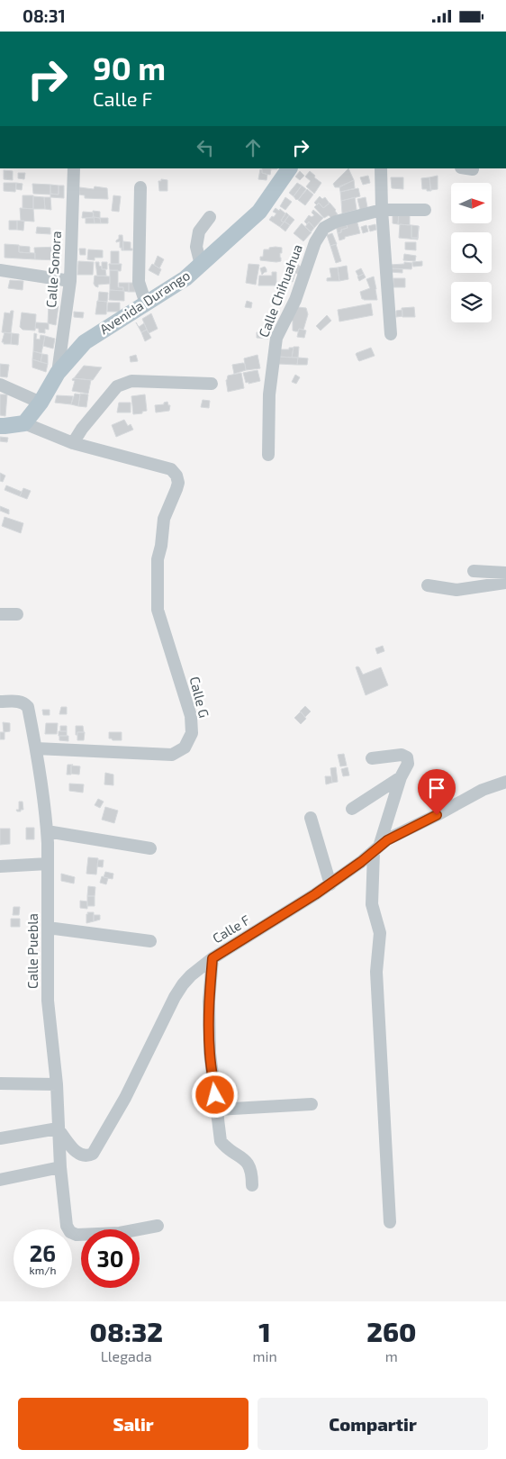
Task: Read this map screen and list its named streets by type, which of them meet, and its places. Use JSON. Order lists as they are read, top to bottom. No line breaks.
{"streets":{"main road":["Avenida Durango"],"street":["Calle Sonora","Calle Chihuahua","Calle G","Calle F","Calle Puebla"]},"crossings":[["Calle Sonora","Avenida Durango"],["Calle G","Calle Puebla"],["Calle F","Calle Puebla"]],"north":"right","page":{"status":"08:31","turn":["90 m","Calle F"],"speed":"26 km/h","limit":"30","eta":["08:32","Llegada","1","min","260","m"],"buttons":["Salir","Compartir"]}}
